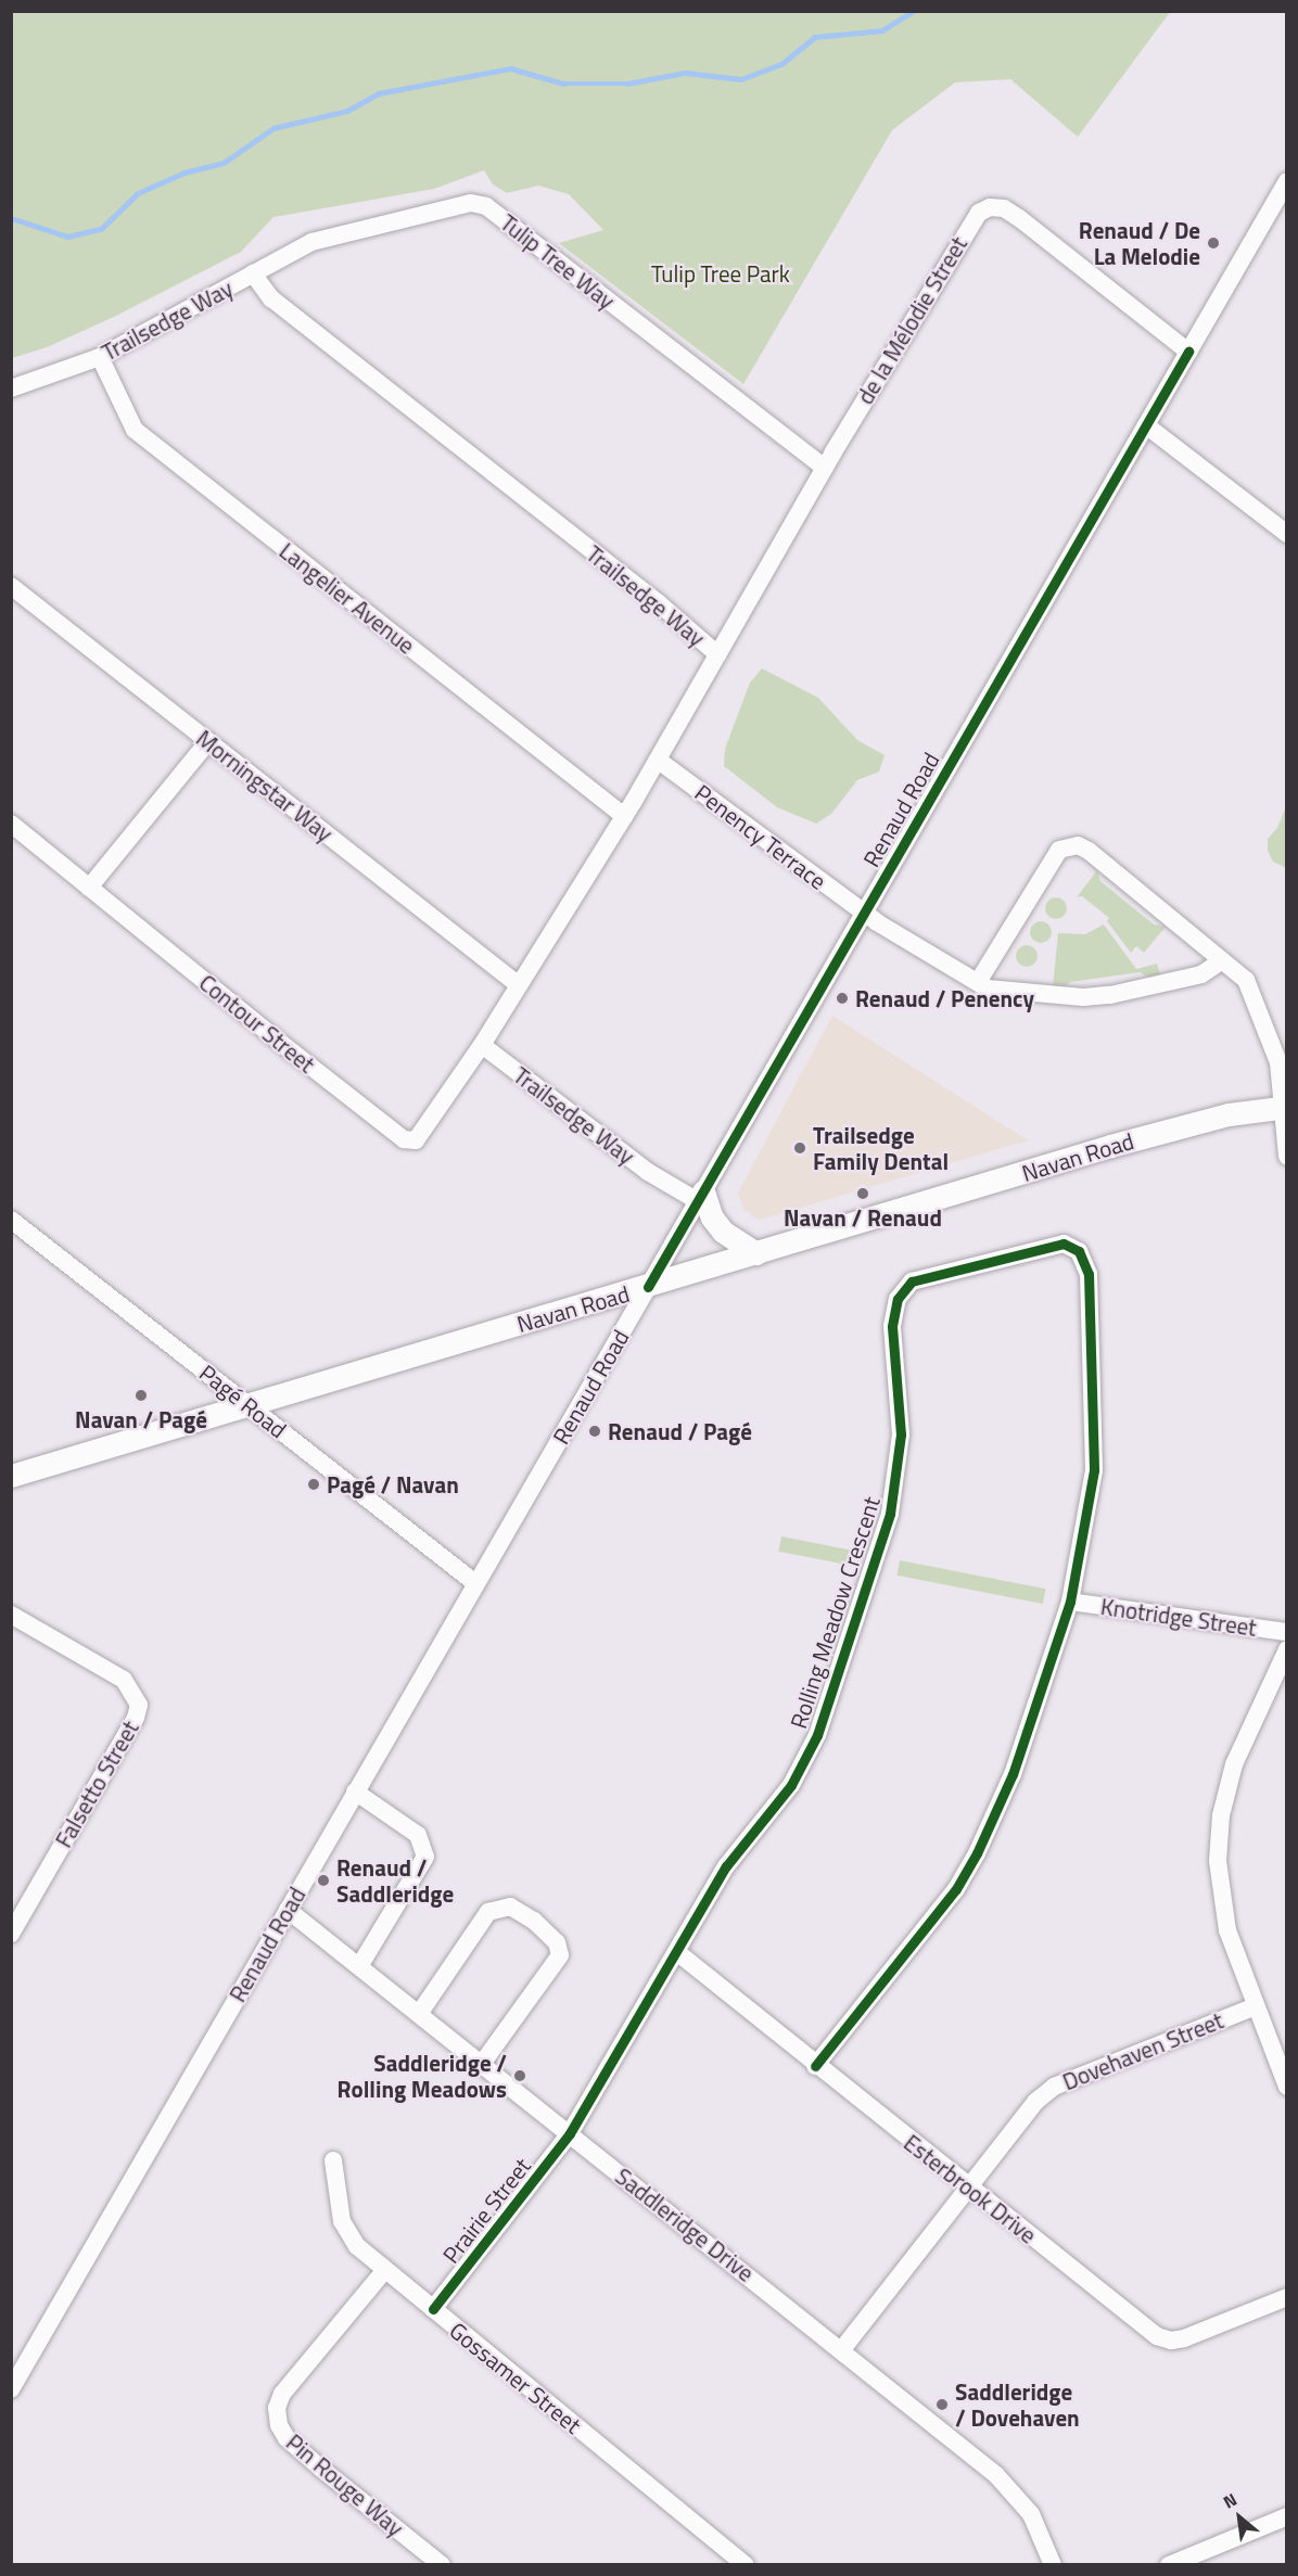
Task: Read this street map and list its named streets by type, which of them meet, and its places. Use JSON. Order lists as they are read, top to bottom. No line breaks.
{"streets":{"main road":["Navan Road"],"street":["Tulip Tree Way","Trailsedge Way","de la Mélodie Street","Langelier Avenue","Morningstar Way","Renaud Road","Penency Terrace","Contour Street","Pagé Road","Rolling Meadow Crescent","Knotridge Street","Falsetto Street","Dovehaven Street","Esterbrook Drive","Prairie Street","Saddleridge Drive","Gossamer Street","Pin Rouge Way"]},"crossings":[["Tulip Tree Way","Trailsedge Way"],["Tulip Tree Way","de la Mélodie Street"],["Trailsedge Way","de la Mélodie Street"],["Trailsedge Way","Langelier Avenue"],["Trailsedge Way","Morningstar Way"],["Trailsedge Way","Renaud Road"],["Trailsedge Way","Penency Terrace"],["Trailsedge Way","Contour Street"],["de la Mélodie Street","Renaud Road"],["Renaud Road","Penency Terrace"],["Renaud Road","Navan Road"],["Renaud Road","Pagé Road"],["Renaud Road","Saddleridge Drive"],["Navan Road","Pagé Road"],["Rolling Meadow Crescent","Knotridge Street"],["Rolling Meadow Crescent","Esterbrook Drive"],["Rolling Meadow Crescent","Prairie Street"],["Rolling Meadow Crescent","Saddleridge Drive"],["Dovehaven Street","Esterbrook Drive"],["Dovehaven Street","Saddleridge Drive"],["Prairie Street","Saddleridge Drive"],["Prairie Street","Gossamer Street"],["Gossamer Street","Pin Rouge Way"]],"parks":["Tulip Tree Park"],"places":["Renaud / De La Melodie","Renaud / Penency","Trailsedge Family Dental","Navan / Renaud","Navan / Pagé","Renaud / Pagé","Pagé / Navan","Renaud / Saddleridge","Saddleridge / Rolling Meadows","Saddleridge / Dovehaven"],"north":"top left"}
